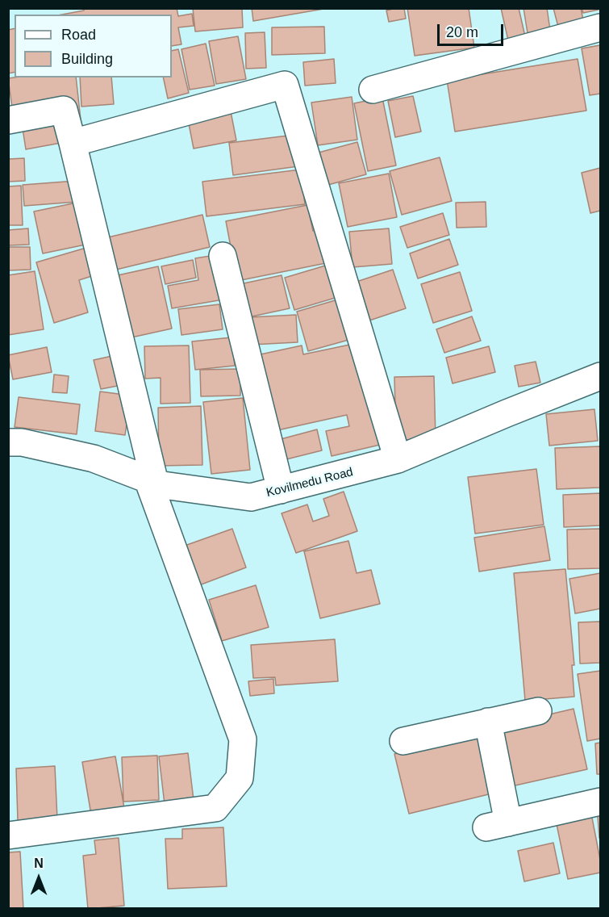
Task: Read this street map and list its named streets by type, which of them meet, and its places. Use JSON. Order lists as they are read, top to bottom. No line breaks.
{"streets":{"street":["Kovilmedu Road"]},"legend":["Road","Building"],"scale_bar":"20 m","north":"top"}
